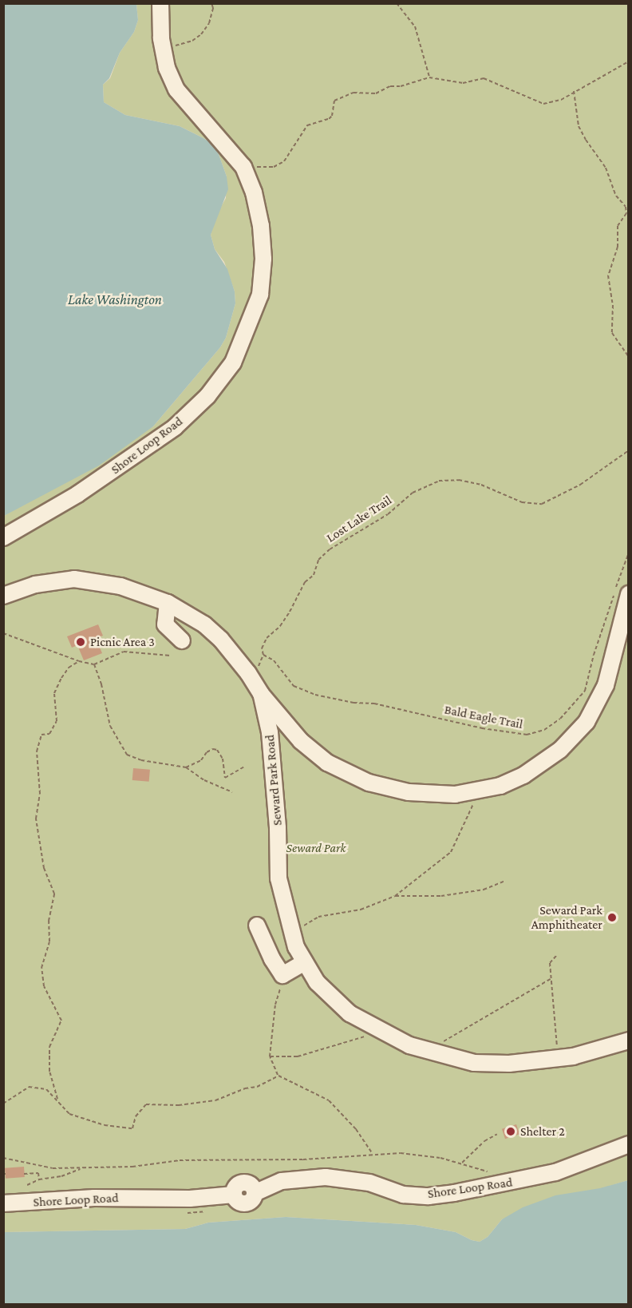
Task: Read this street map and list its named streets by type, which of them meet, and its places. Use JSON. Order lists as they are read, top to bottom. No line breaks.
{"streets":{"street":["Shore Loop Road","Seward Park Road"],"path":["Lost Lake Trail","Bald Eagle Trail"]},"crossings":[["Lost Lake Trail","Bald Eagle Trail"]],"water":["Lake Washington"],"parks":["Seward Park"],"places":["Picnic Area 3","Seward Park Amphitheater","Shelter 2"]}
